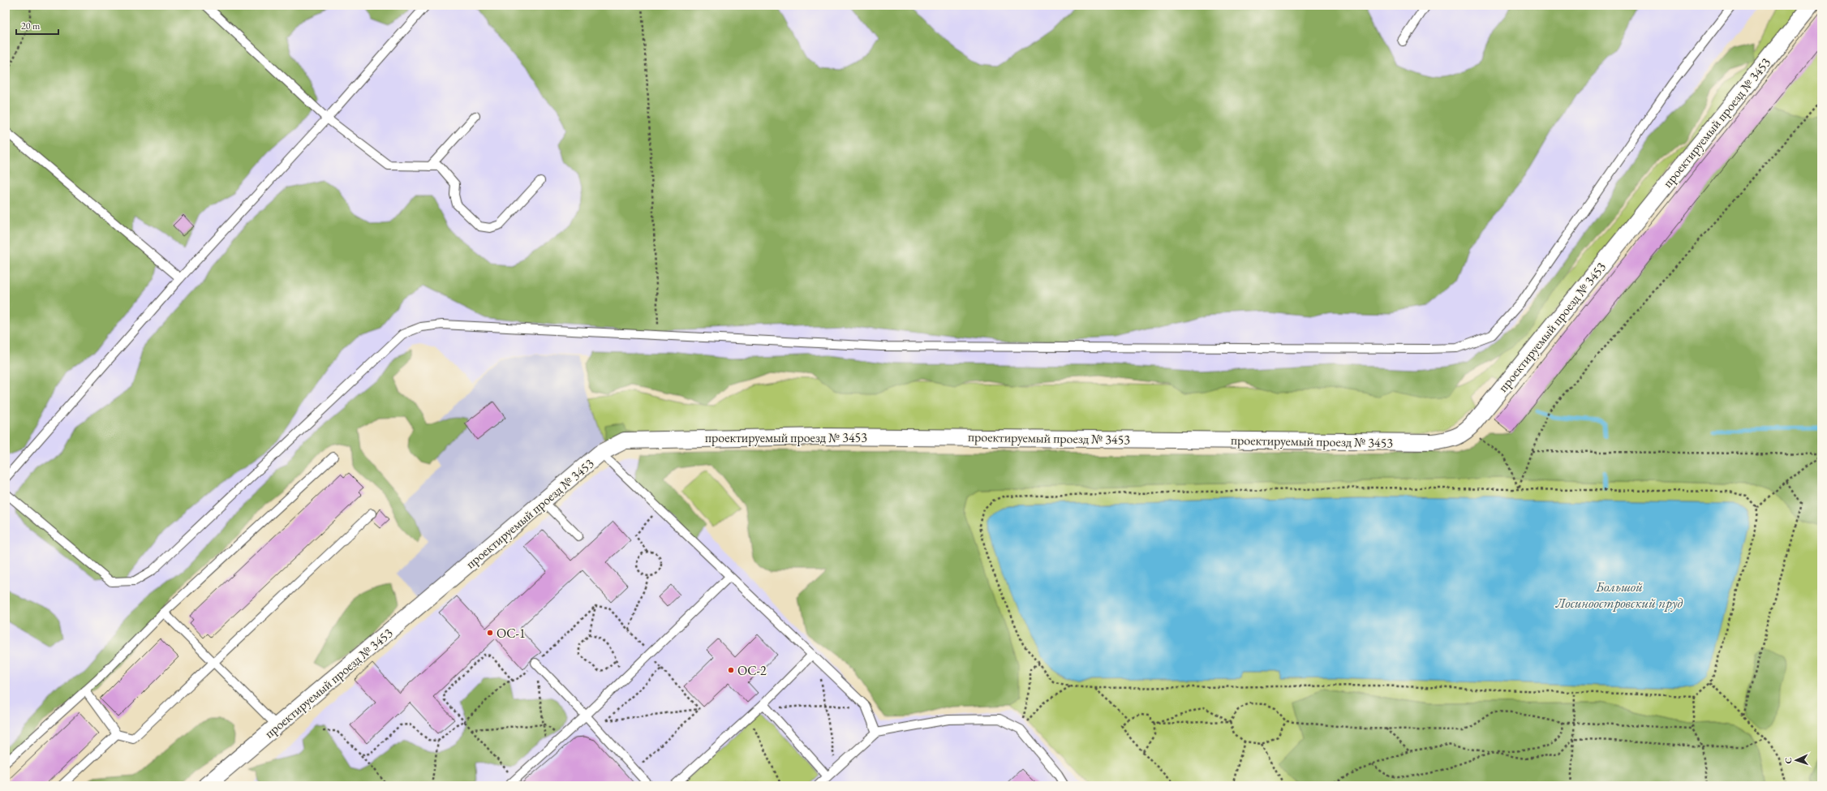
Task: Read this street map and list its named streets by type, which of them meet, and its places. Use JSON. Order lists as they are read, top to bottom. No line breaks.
{"streets":{"street":["проектируемый проезд № 3453"]},"water":["Большой Лосиноостровский пруд"],"places":["ОС-1","ОС-2"],"scale_bar":"20 m","north":"left"}
